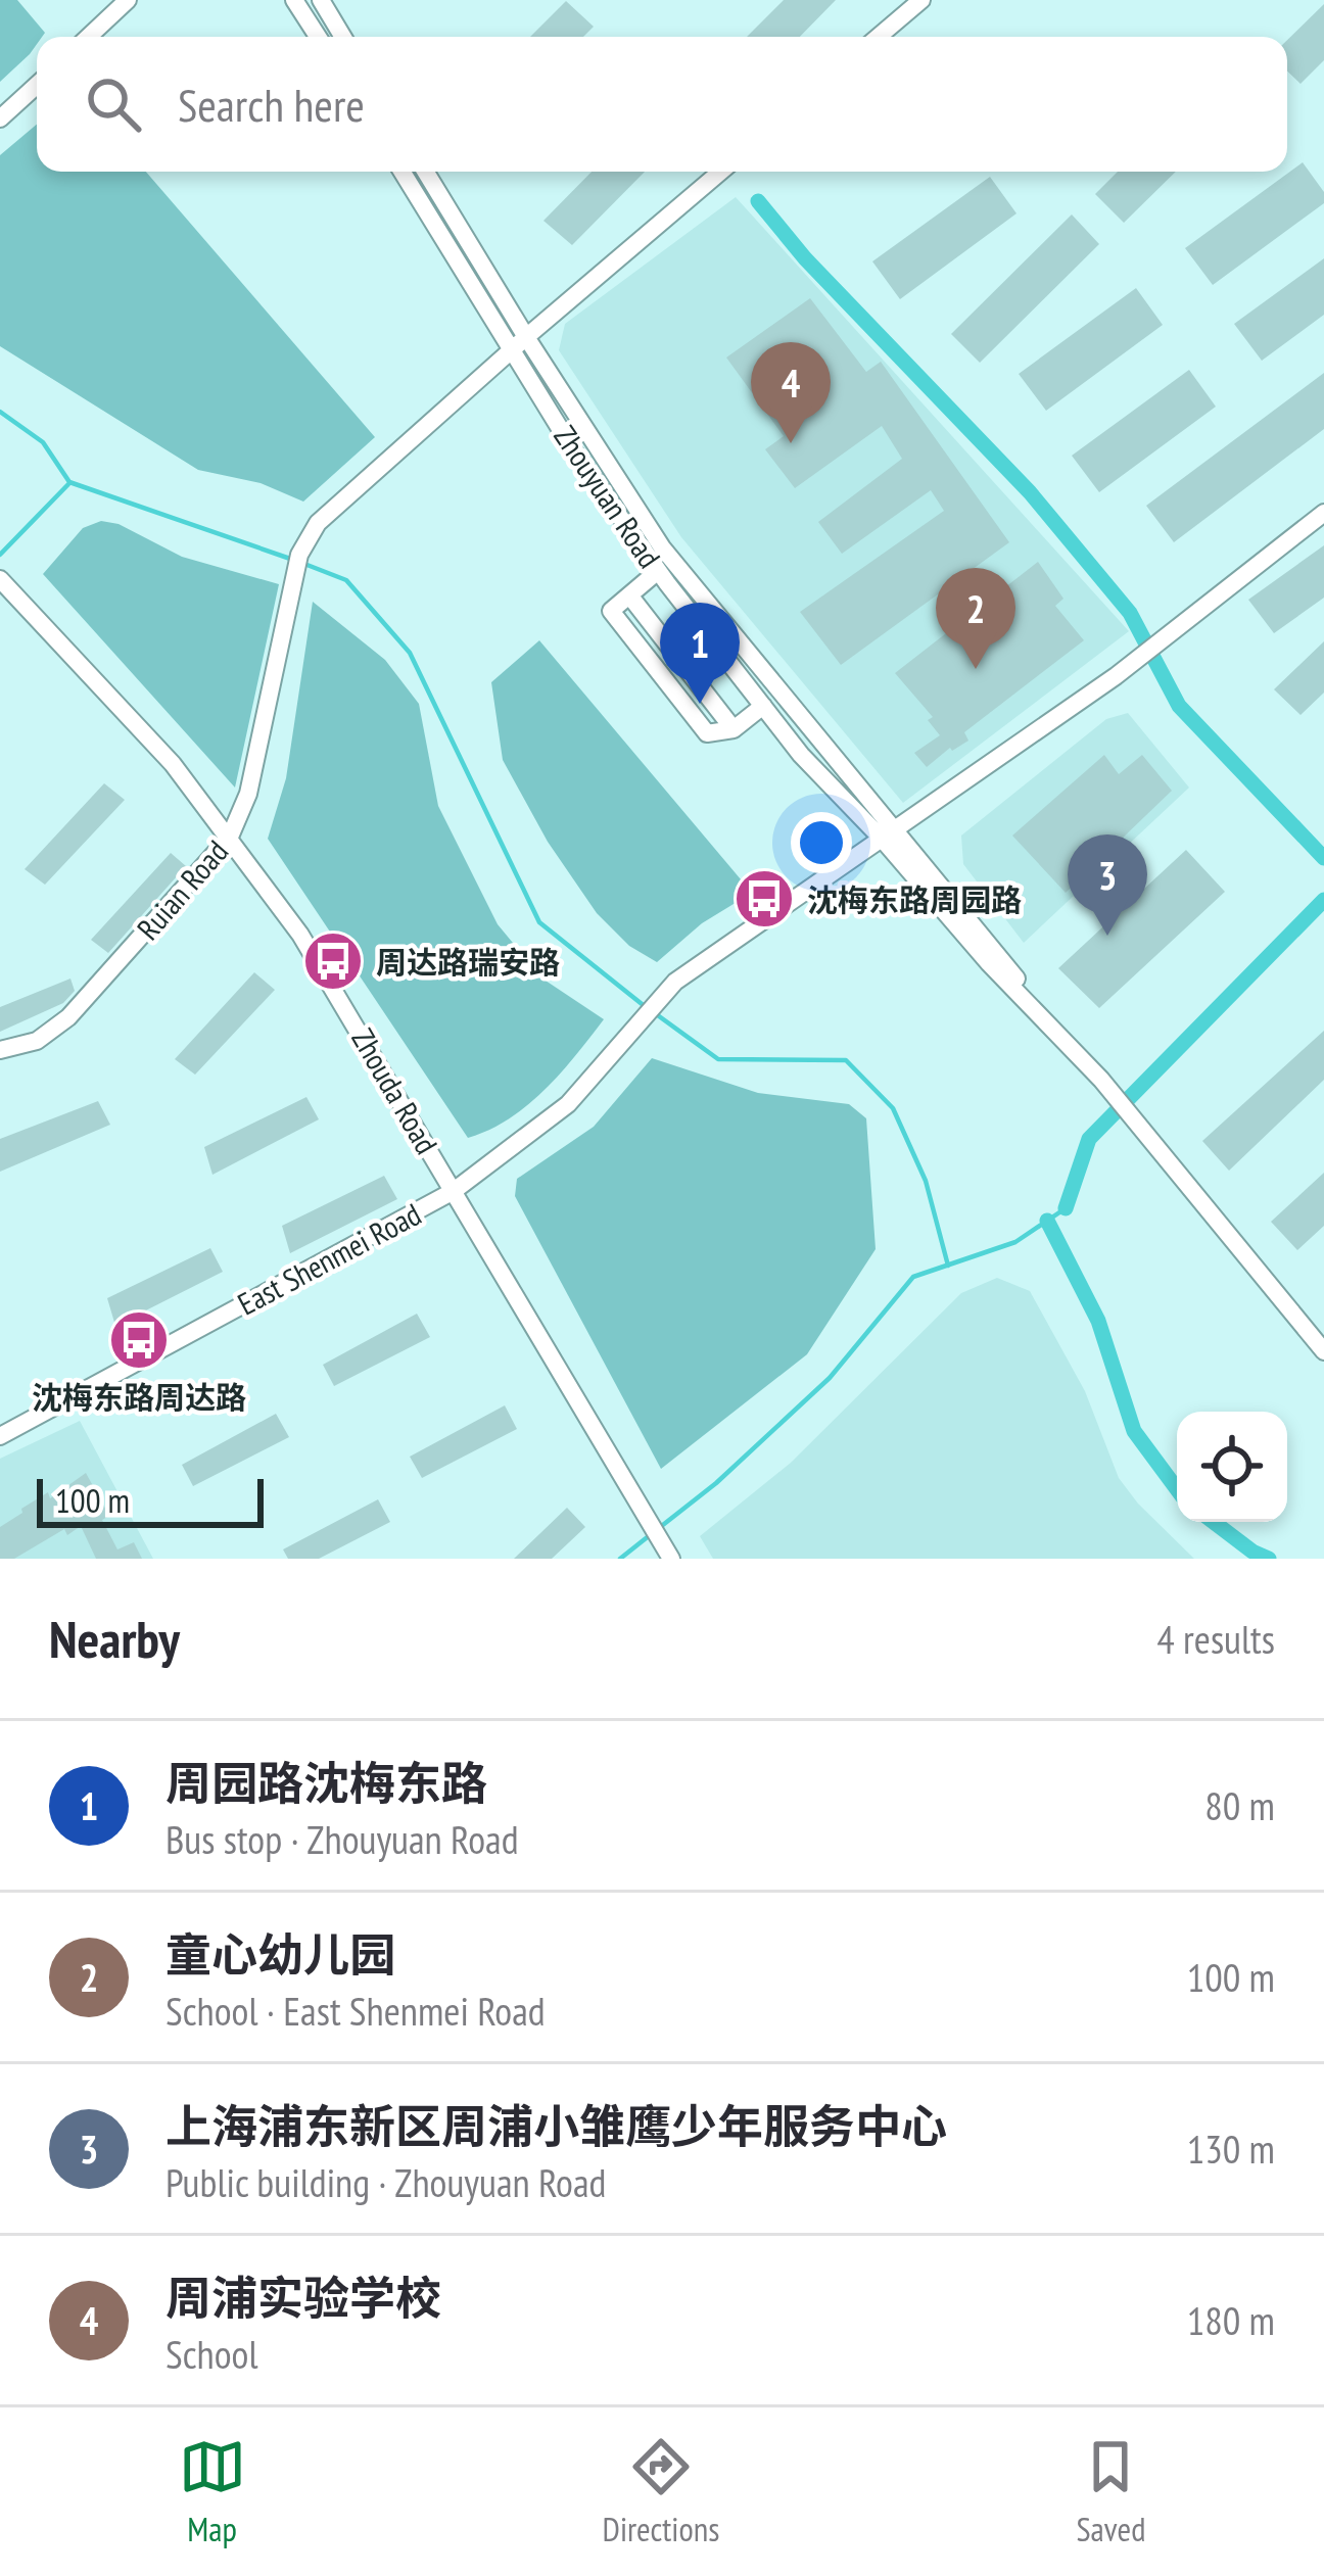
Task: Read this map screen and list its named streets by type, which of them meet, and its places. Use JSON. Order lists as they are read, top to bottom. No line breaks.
{"streets":{"street":["Zhouyuan Road","Ruian Road","Zhouda Road","East Shenmei Road"]},"crossings":[["Zhouyuan Road","Ruian Road"],["Zhouyuan Road","East Shenmei Road"],["Ruian Road","Zhouda Road"],["Zhouda Road","East Shenmei Road"]],"places":{"bus stop":["沈梅东路周园路","周达路瑞安路","沈梅东路周达路"]},"scale_bar":"100 m","page":{"search":"Search here","pins":["4","2","1","3"],"scale":"100 m","heading":["Nearby","4 results"],"list":[{"mark":"1","name":"周园路沈梅东路","note":"Bus stop · Zhouyuan Road","value":"80 m"},{"mark":"2","name":"童心幼儿园","note":"School · East Shenmei Road","value":"100 m"},{"mark":"3","name":"上海浦东新区周浦小雏鹰少年服务中心","note":"Public building · Zhouyuan Road","value":"130 m"},{"mark":"4","name":"周浦实验学校","note":"School","value":"180 m"}],"nav":["Map","Directions","Saved"]}}
